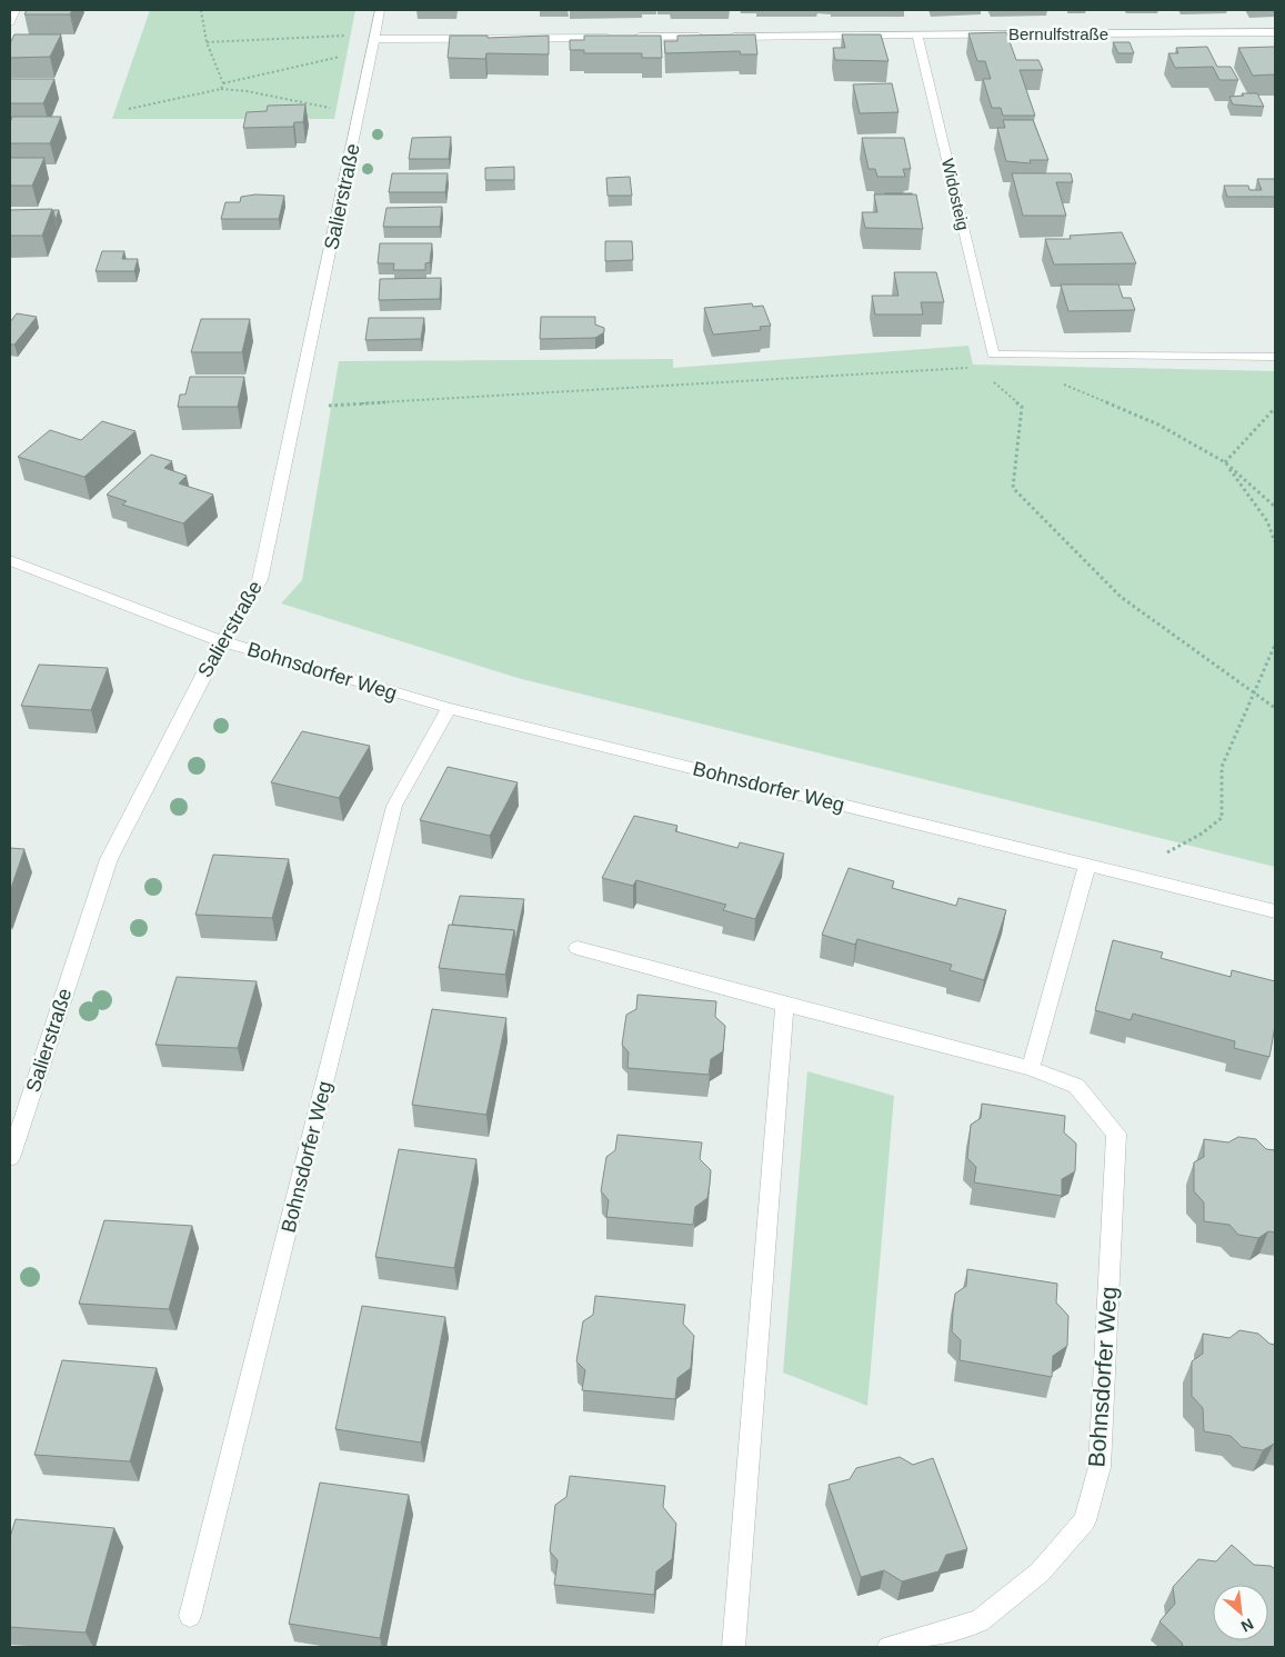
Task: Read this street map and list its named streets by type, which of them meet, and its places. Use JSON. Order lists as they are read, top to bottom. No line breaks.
{"streets":{"street":["Bernulfstraße","Widosteig","Salierstraße","Bohnsdorfer Weg"]},"crossings":[["Bernulfstraße","Widosteig"],["Salierstraße","Bohnsdorfer Weg"]],"north":"bottom right"}
